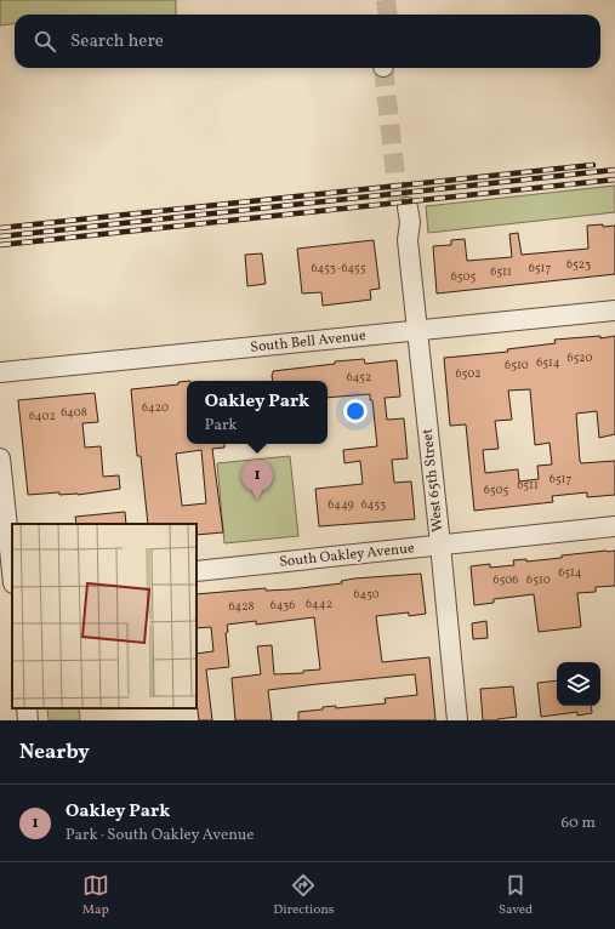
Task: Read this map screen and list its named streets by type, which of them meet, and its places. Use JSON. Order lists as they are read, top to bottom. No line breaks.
{"streets":{"street":["South Bell Avenue","West 65th Street","South Oakley Avenue"]},"crossings":[["South Bell Avenue","West 65th Street"],["West 65th Street","South Oakley Avenue"]],"house_numbers":["6523","6453-6455","6517","6511","6505","6520","6514","6510","6502","6452","6420","6408","6402","6517","6511","6505","6449","6453","6514","6506","6510","6450","6442","6436","6428"],"page":{"search":"Search here","popup":["Oakley Park","Park"],"pins":"1","heading":"Nearby","list":[{"mark":"1","name":"Oakley Park","note":"Park · South Oakley Avenue","value":"60 m"}],"nav":["Map","Directions","Saved"]}}
